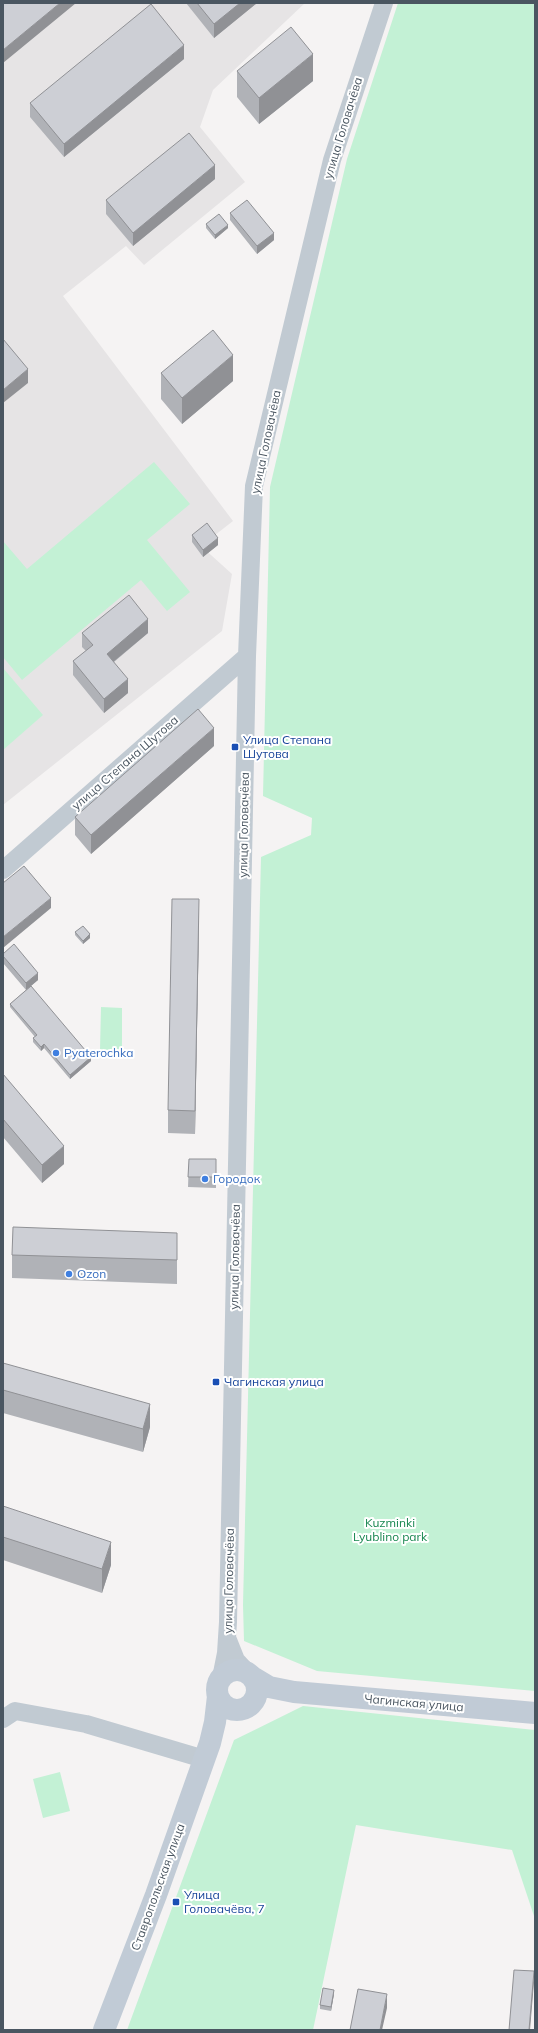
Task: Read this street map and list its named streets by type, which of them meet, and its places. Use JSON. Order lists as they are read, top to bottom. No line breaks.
{"streets":{"street":["улица Головачёва","улица Степана Шутова","Чагинская улица","Ставропольская улица"]},"crossings":[["улица Головачёва","улица Степана Шутова"],["улица Головачёва","Чагинская улица"],["улица Головачёва","Ставропольская улица"],["Чагинская улица","Ставропольская улица"]],"parks":["Kuzminki Lyublino park"],"places":{"transit":["Улица Степана Шутова","Чагинская улица","Улица Головачёва, 7"],"other":["Pyaterochka","Городок","Ozon"]}}
